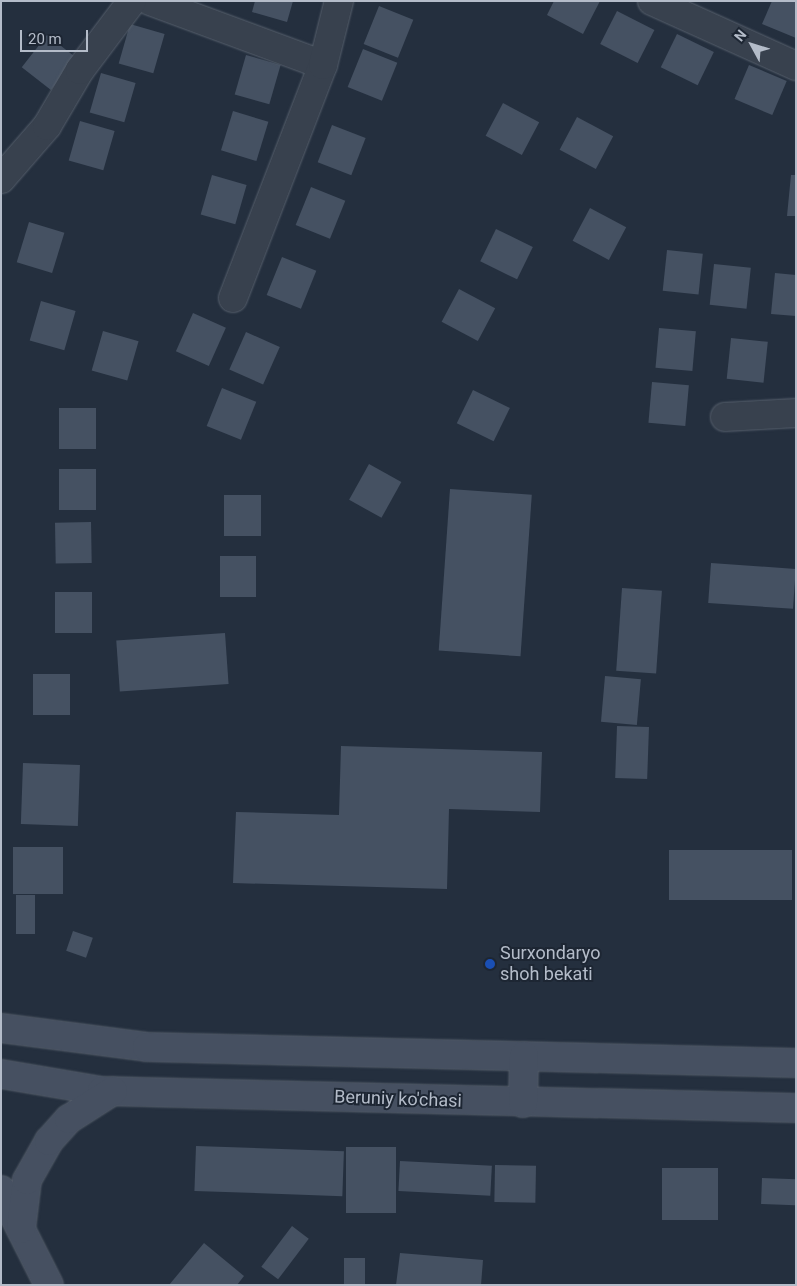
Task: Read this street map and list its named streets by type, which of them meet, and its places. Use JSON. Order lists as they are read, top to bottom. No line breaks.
{"streets":{"main road":["Beruniy ko'chasi"]},"places":["Surxondaryo shoh bekati"],"scale_bar":"20 m","north":"top left"}
